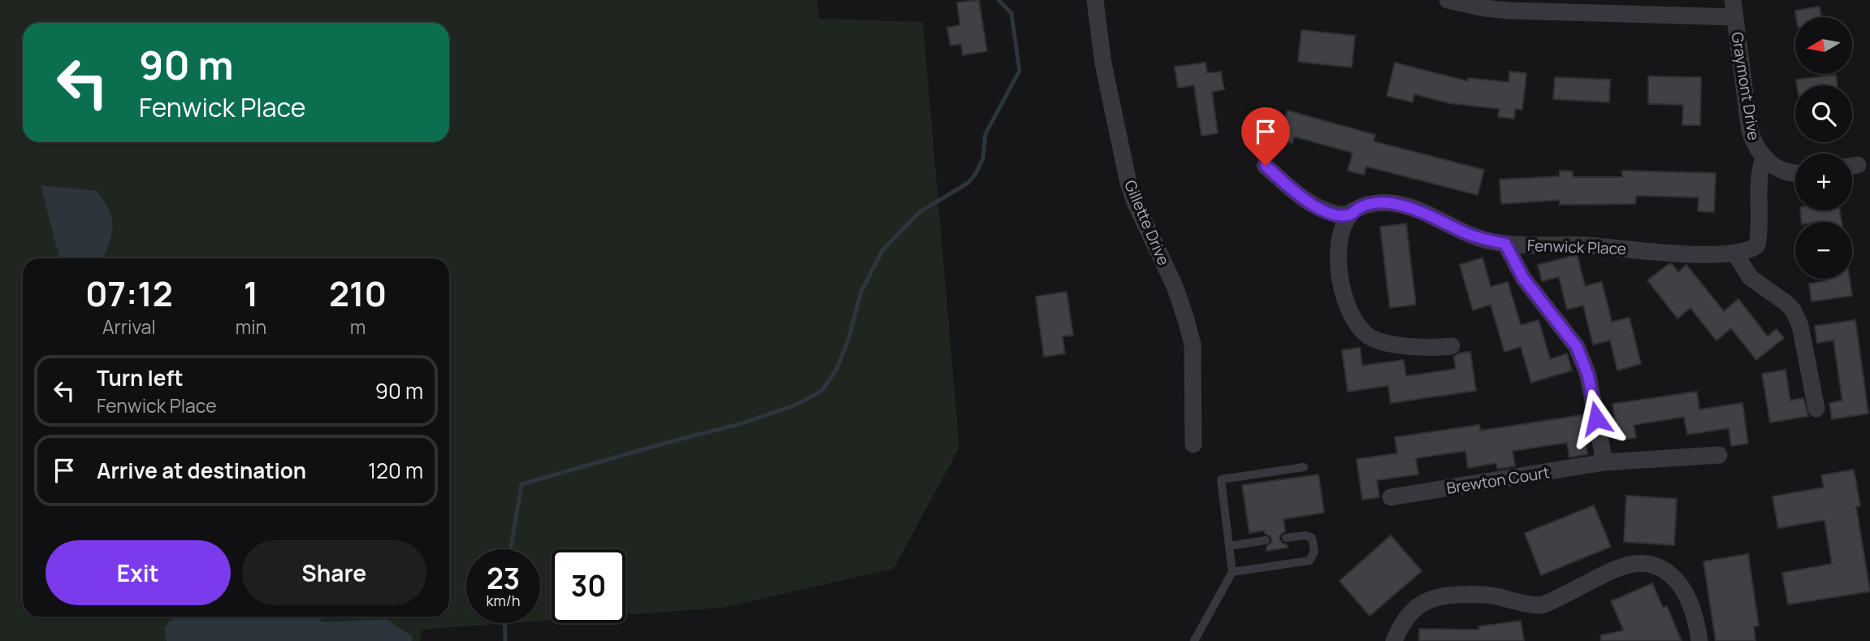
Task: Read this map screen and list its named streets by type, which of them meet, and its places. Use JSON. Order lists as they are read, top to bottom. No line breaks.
{"streets":{"street":["Graymont Drive","Gillette Drive","Fenwick Place","Brewton Court"]},"crossings":[["Graymont Drive","Fenwick Place"]],"north":"left","page":{"map_buttons":["+","−"],"turn":["90 m","Fenwick Place"],"eta":["07:12","Arrival","1","min","210","m"],"list":[{"name":"Turn left","note":"Fenwick Place","value":"90 m"},{"name":"Arrive at destination","value":"120 m"}],"buttons":["Exit","Share"],"speed":"23 km/h","limit":"30"}}
